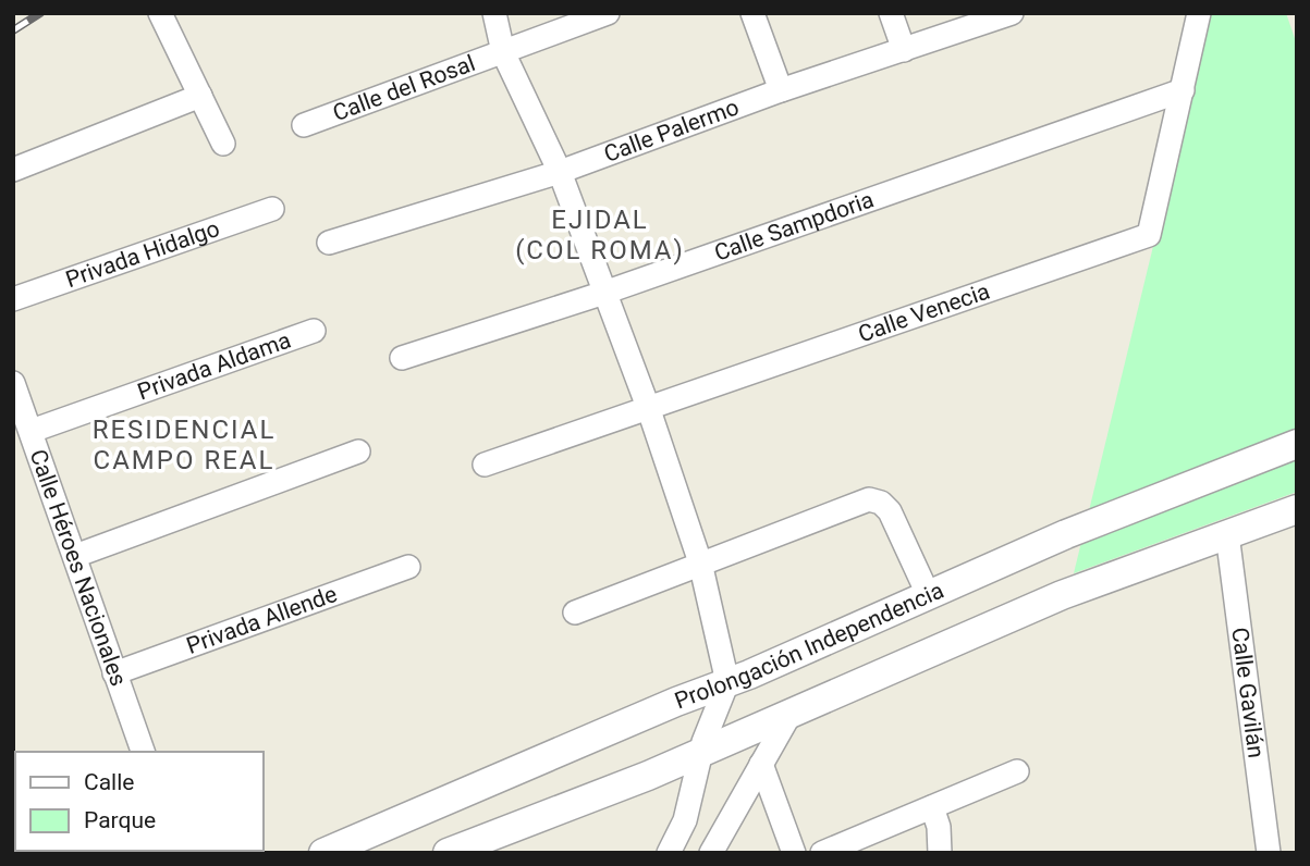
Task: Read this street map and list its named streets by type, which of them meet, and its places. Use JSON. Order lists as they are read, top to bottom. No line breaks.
{"streets":{"street":["Calle del Rosal","Calle Palermo","Calle Sampdoria","Privada Hidalgo","Calle Venecia","Privada Aldama","Calle Héroes Nacionales","Privada Allende","Prolongación Independencia","Calle Gavilán"]},"crossings":[["Calle Sampdoria","Calle Venecia"],["Privada Aldama","Calle Héroes Nacionales"],["Calle Héroes Nacionales","Privada Allende"]],"districts":["EJIDAL (COL ROMA)","RESIDENCIAL CAMPO REAL"],"legend":["Calle","Parque"]}
